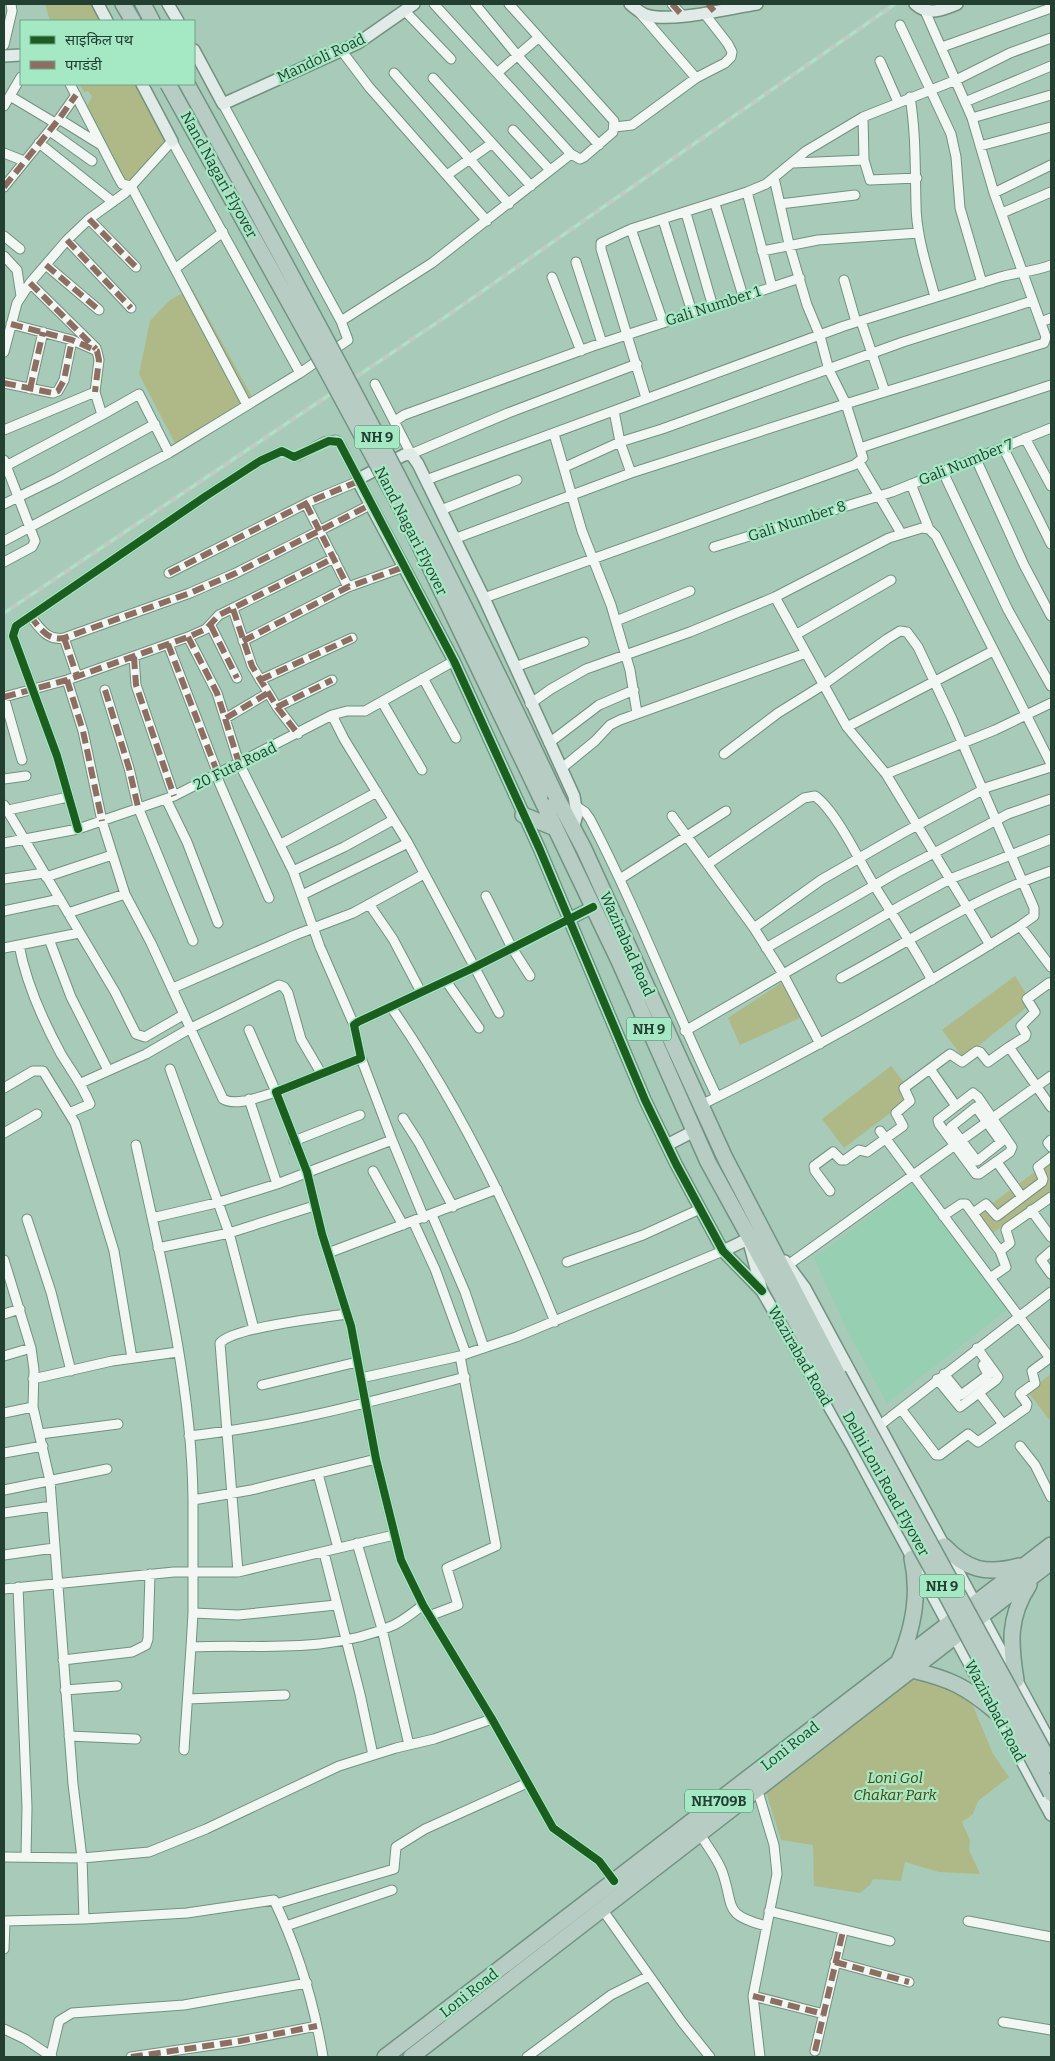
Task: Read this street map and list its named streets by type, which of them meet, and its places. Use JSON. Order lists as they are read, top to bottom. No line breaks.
{"streets":{"highway":["Nand Nagari Flyover","NH 9","Wazirabad Road","Delhi Loni Road Flyover","Loni Road","NH709B"],"street":["Mandoli Road","Gali Number 1","Gali Number 7","Gali Number 8","20 Futa Road"]},"crossings":[["Nand Nagari Flyover","Wazirabad Road"],["Gali Number 7","Gali Number 8"],["Wazirabad Road","Delhi Loni Road Flyover"],["Wazirabad Road","Loni Road"]],"parks":["Loni Gol Chakar Park"],"legend":["साइकिल पथ","पगडंडी"]}
